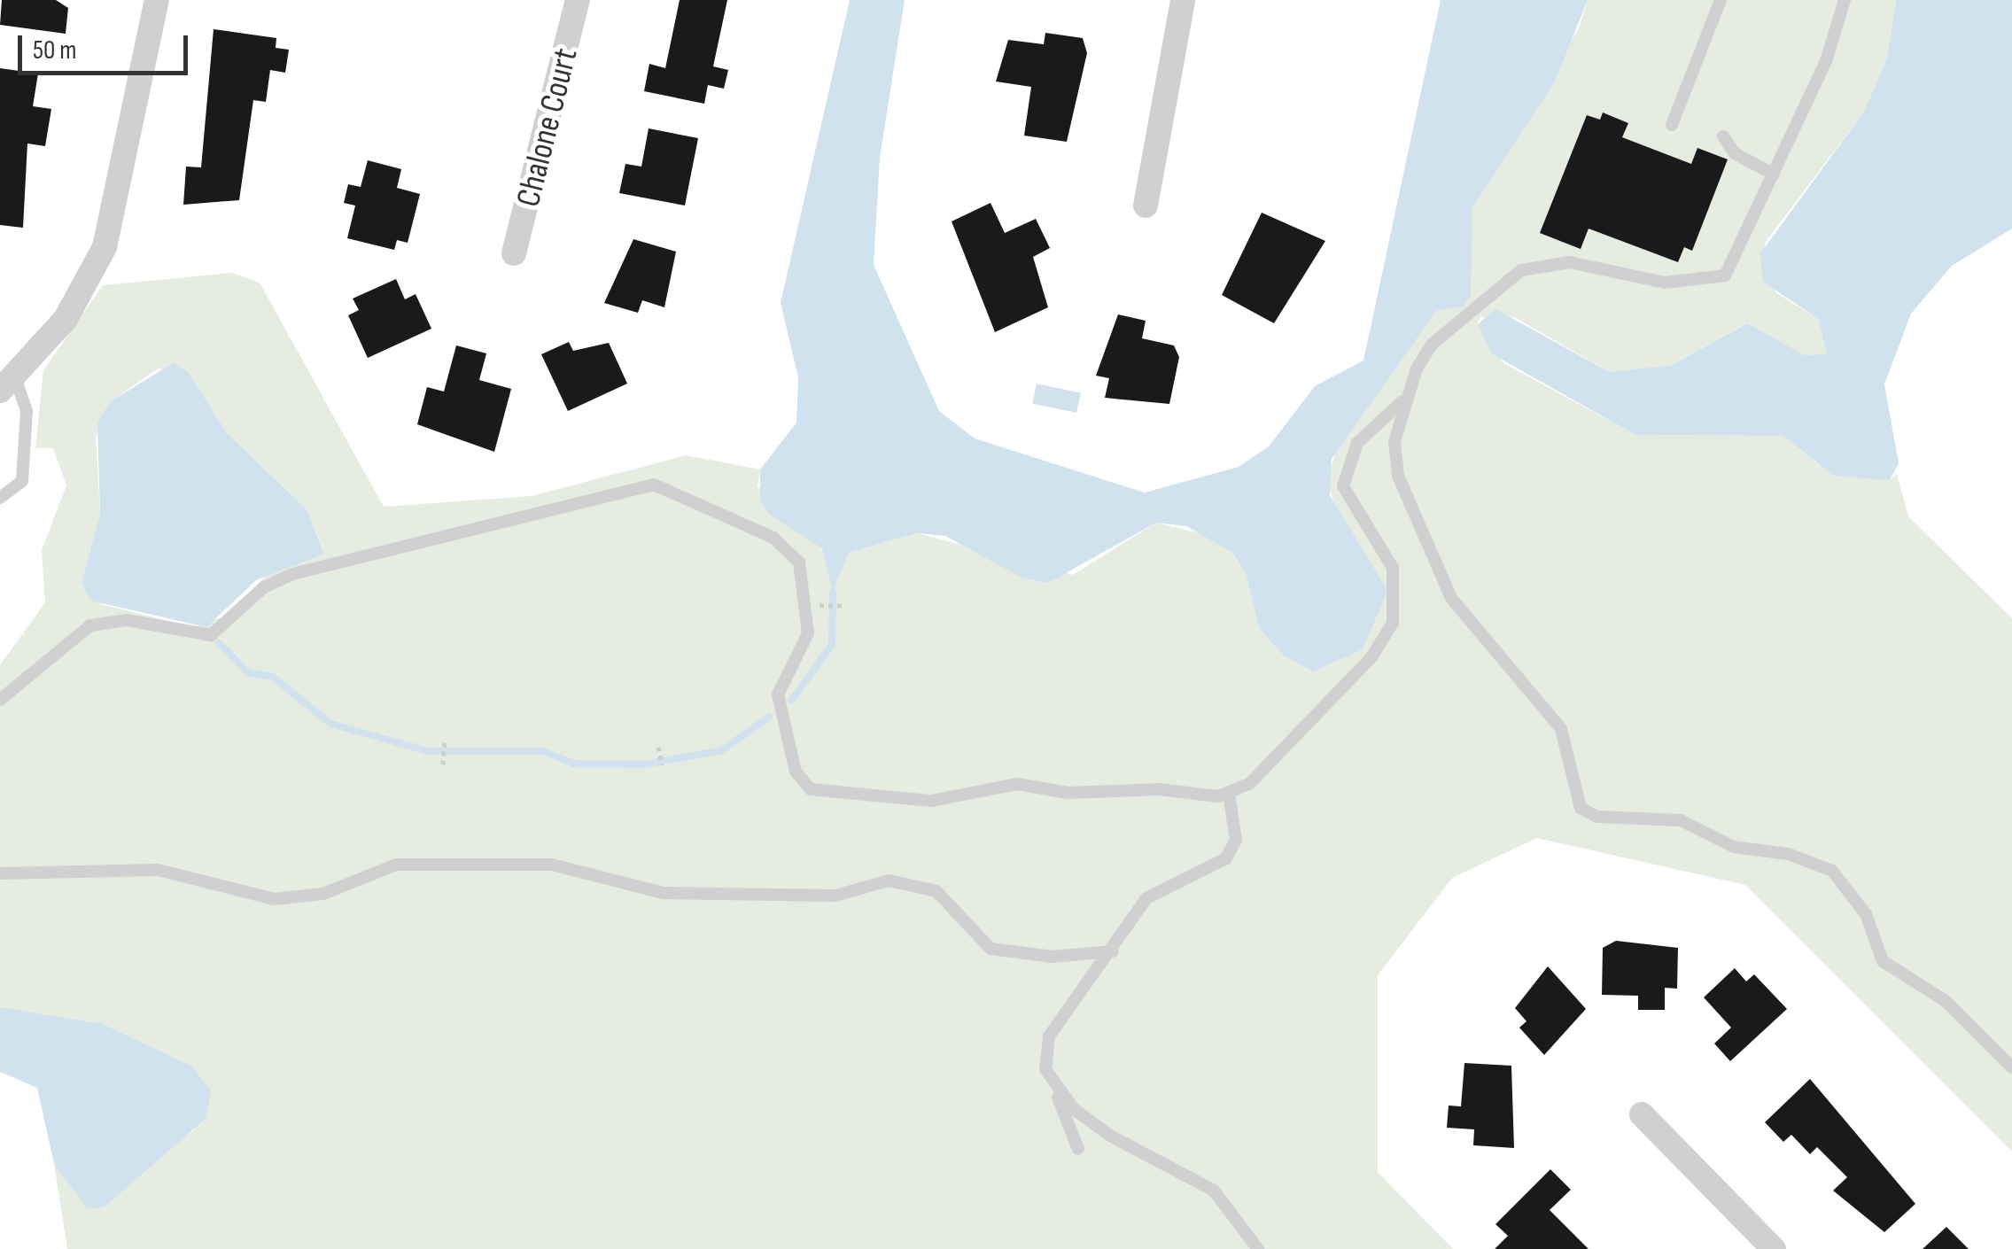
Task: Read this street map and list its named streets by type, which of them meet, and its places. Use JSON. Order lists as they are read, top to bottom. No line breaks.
{"streets":{"street":["Chalone Court"]},"scale_bar":"50 m"}
